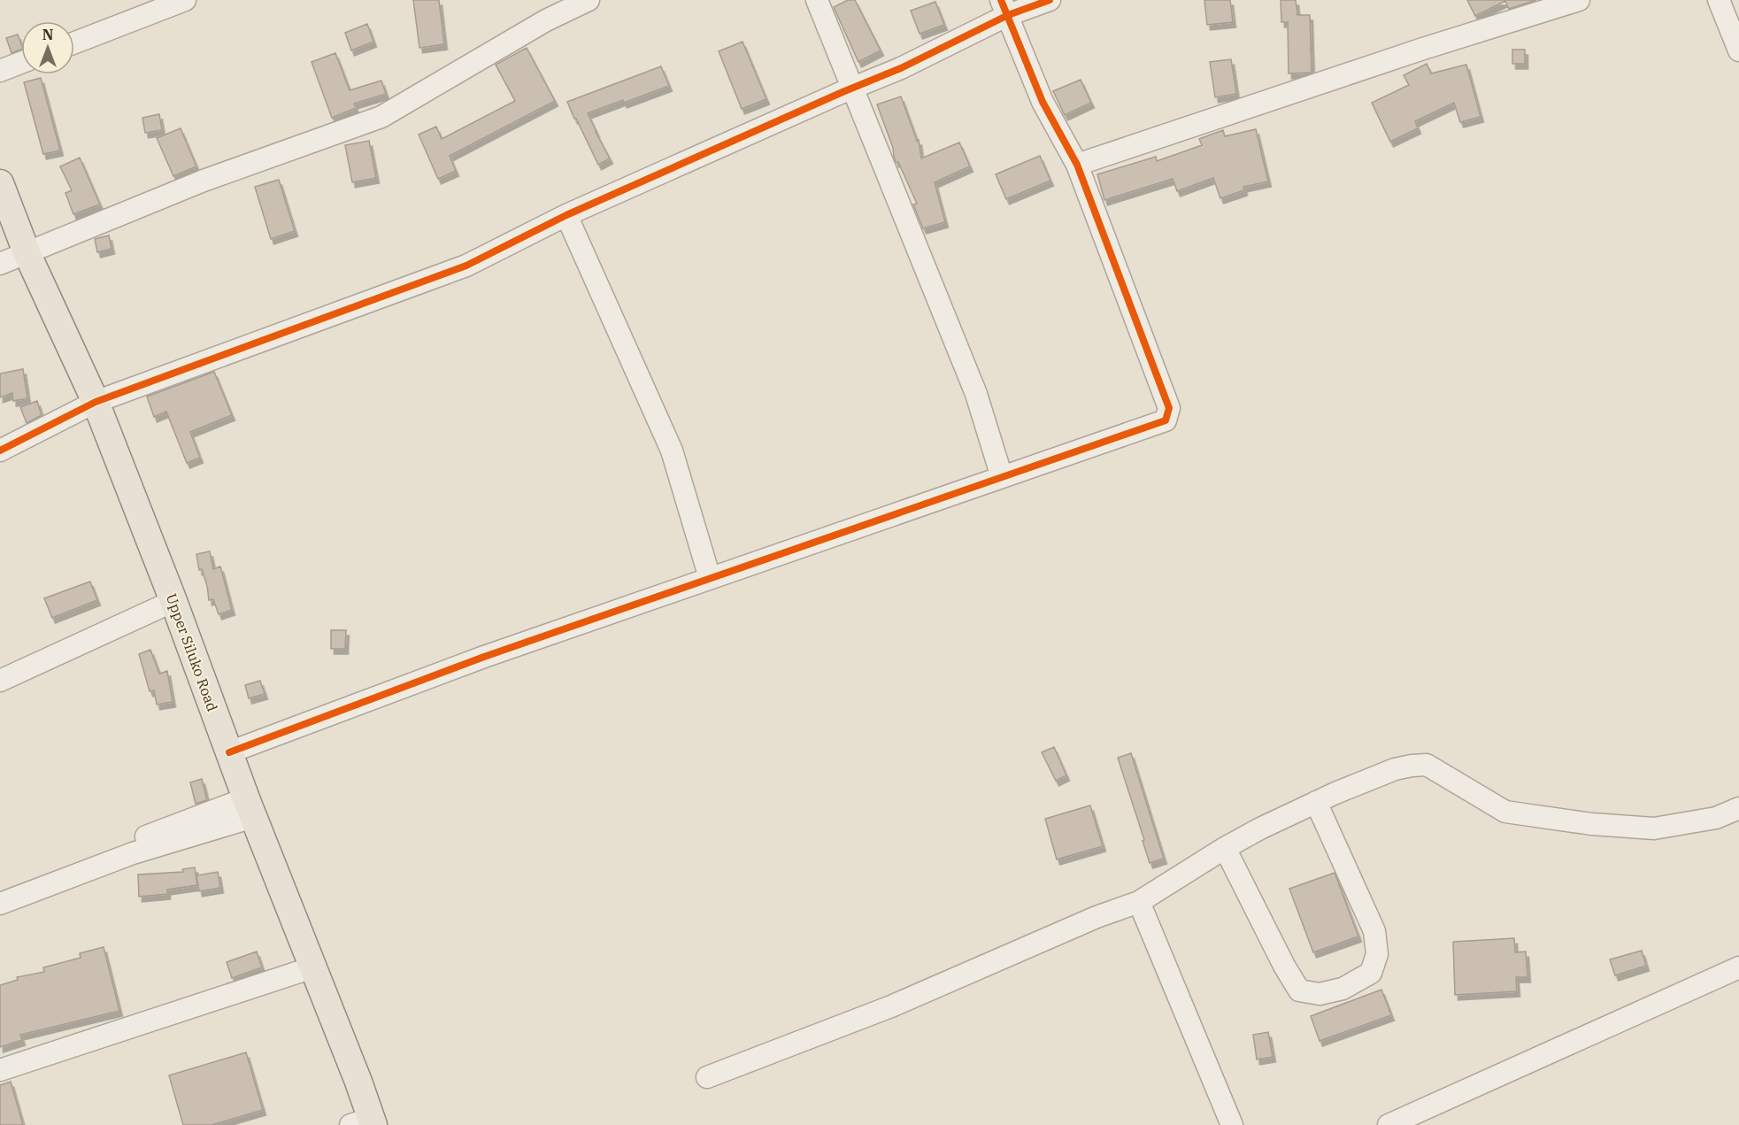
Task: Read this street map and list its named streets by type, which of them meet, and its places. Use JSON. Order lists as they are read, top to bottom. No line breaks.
{"streets":{"main road":["Upper Siluko Road"]},"north":"top"}
